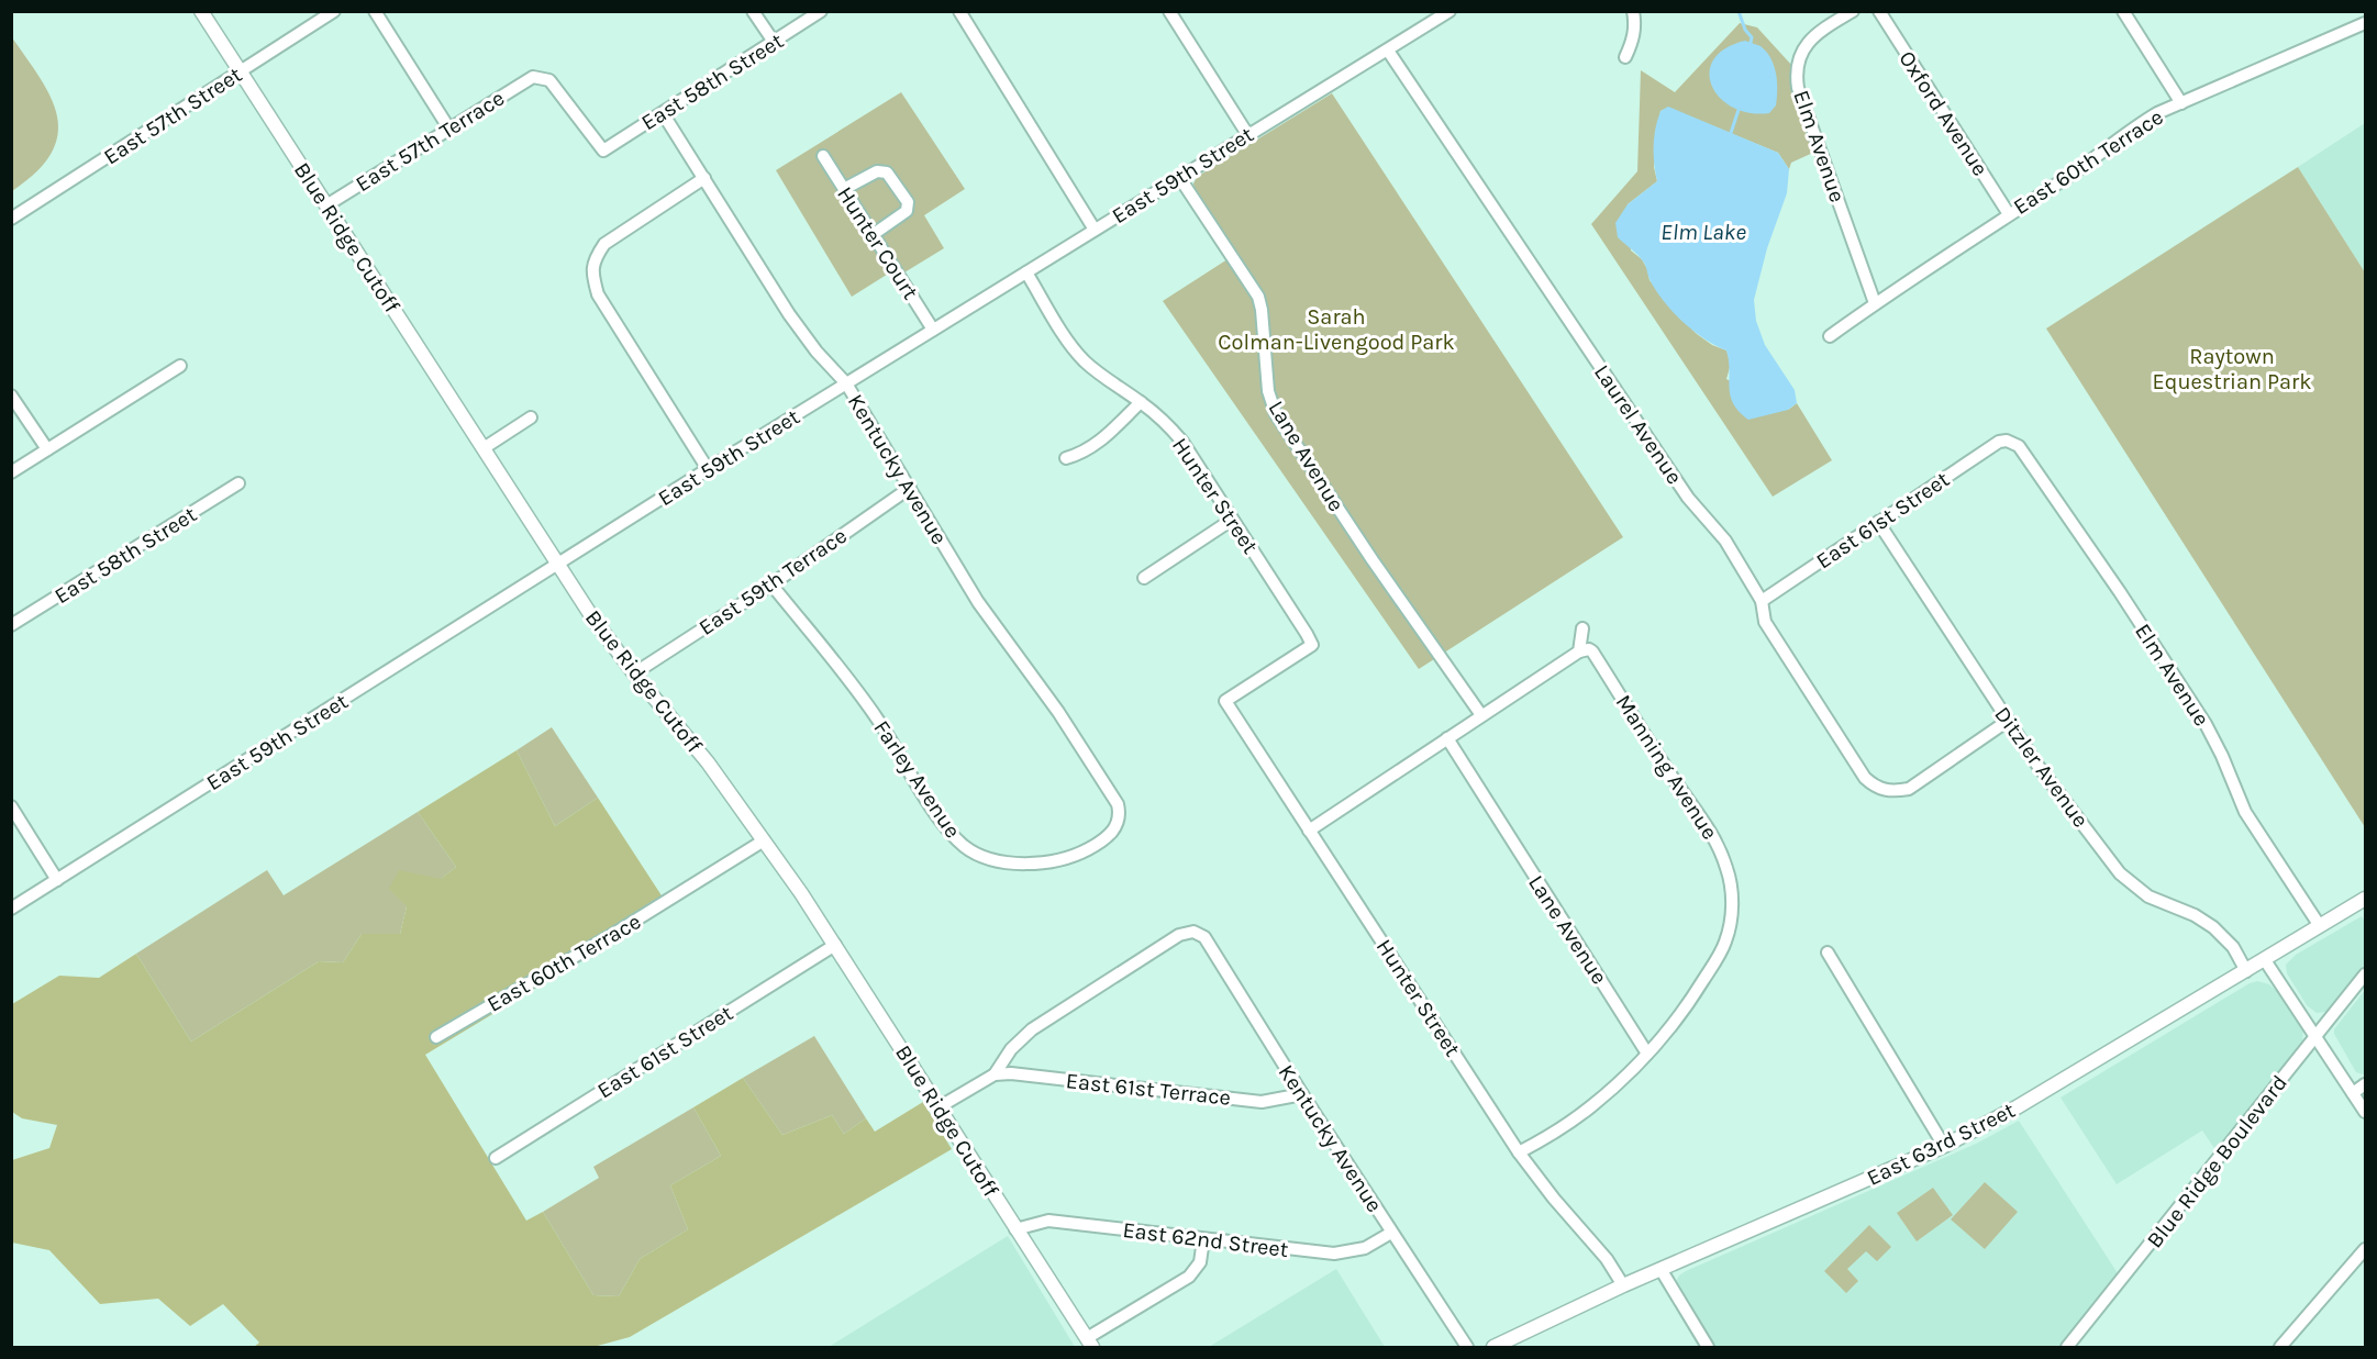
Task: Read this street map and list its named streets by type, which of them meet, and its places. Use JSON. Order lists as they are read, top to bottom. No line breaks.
{"streets":{"main road":["Blue Ridge Cutoff","East 63rd Street"],"street":["East 58th Street","Oxford Avenue","East 57th Street","East 57th Terrace","Elm Avenue","East 60th Terrace","East 59th Street","Hunter Court","Laurel Avenue","Lane Avenue","Kentucky Avenue","Hunter Street","East 61st Street","East 59th Terrace","Manning Avenue","Ditzler Avenue","Farley Avenue","East 61st Terrace","Blue Ridge Boulevard","East 62nd Street"]},"crossings":[["East 58th Street","East 57th Terrace"],["East 58th Street","Kentucky Avenue"],["Oxford Avenue","East 60th Terrace"],["East 57th Street","Blue Ridge Cutoff"],["East 57th Terrace","Blue Ridge Cutoff"],["Elm Avenue","East 60th Terrace"],["Elm Avenue","East 61st Street"],["Elm Avenue","East 63rd Street"],["East 60th Terrace","Blue Ridge Cutoff"],["East 59th Street","Blue Ridge Cutoff"],["East 59th Street","Hunter Court"],["East 59th Street","Laurel Avenue"],["East 59th Street","Lane Avenue"],["East 59th Street","Kentucky Avenue"],["East 59th Street","Hunter Street"],["Blue Ridge Cutoff","East 61st Street"],["Blue Ridge Cutoff","East 59th Terrace"],["Blue Ridge Cutoff","East 62nd Street"],["Laurel Avenue","East 61st Street"],["Laurel Avenue","Ditzler Avenue"],["Lane Avenue","Manning Avenue"],["Kentucky Avenue","East 59th Terrace"],["Kentucky Avenue","Farley Avenue"],["Kentucky Avenue","East 61st Terrace"],["Kentucky Avenue","East 62nd Street"],["Hunter Street","East 63rd Street"],["East 61st Street","Ditzler Avenue"],["East 59th Terrace","Farley Avenue"],["Ditzler Avenue","East 63rd Street"]],"water":["Elm Lake"],"parks":["Sarah Colman-Livengood Park","Raytown Equestrian Park"]}
